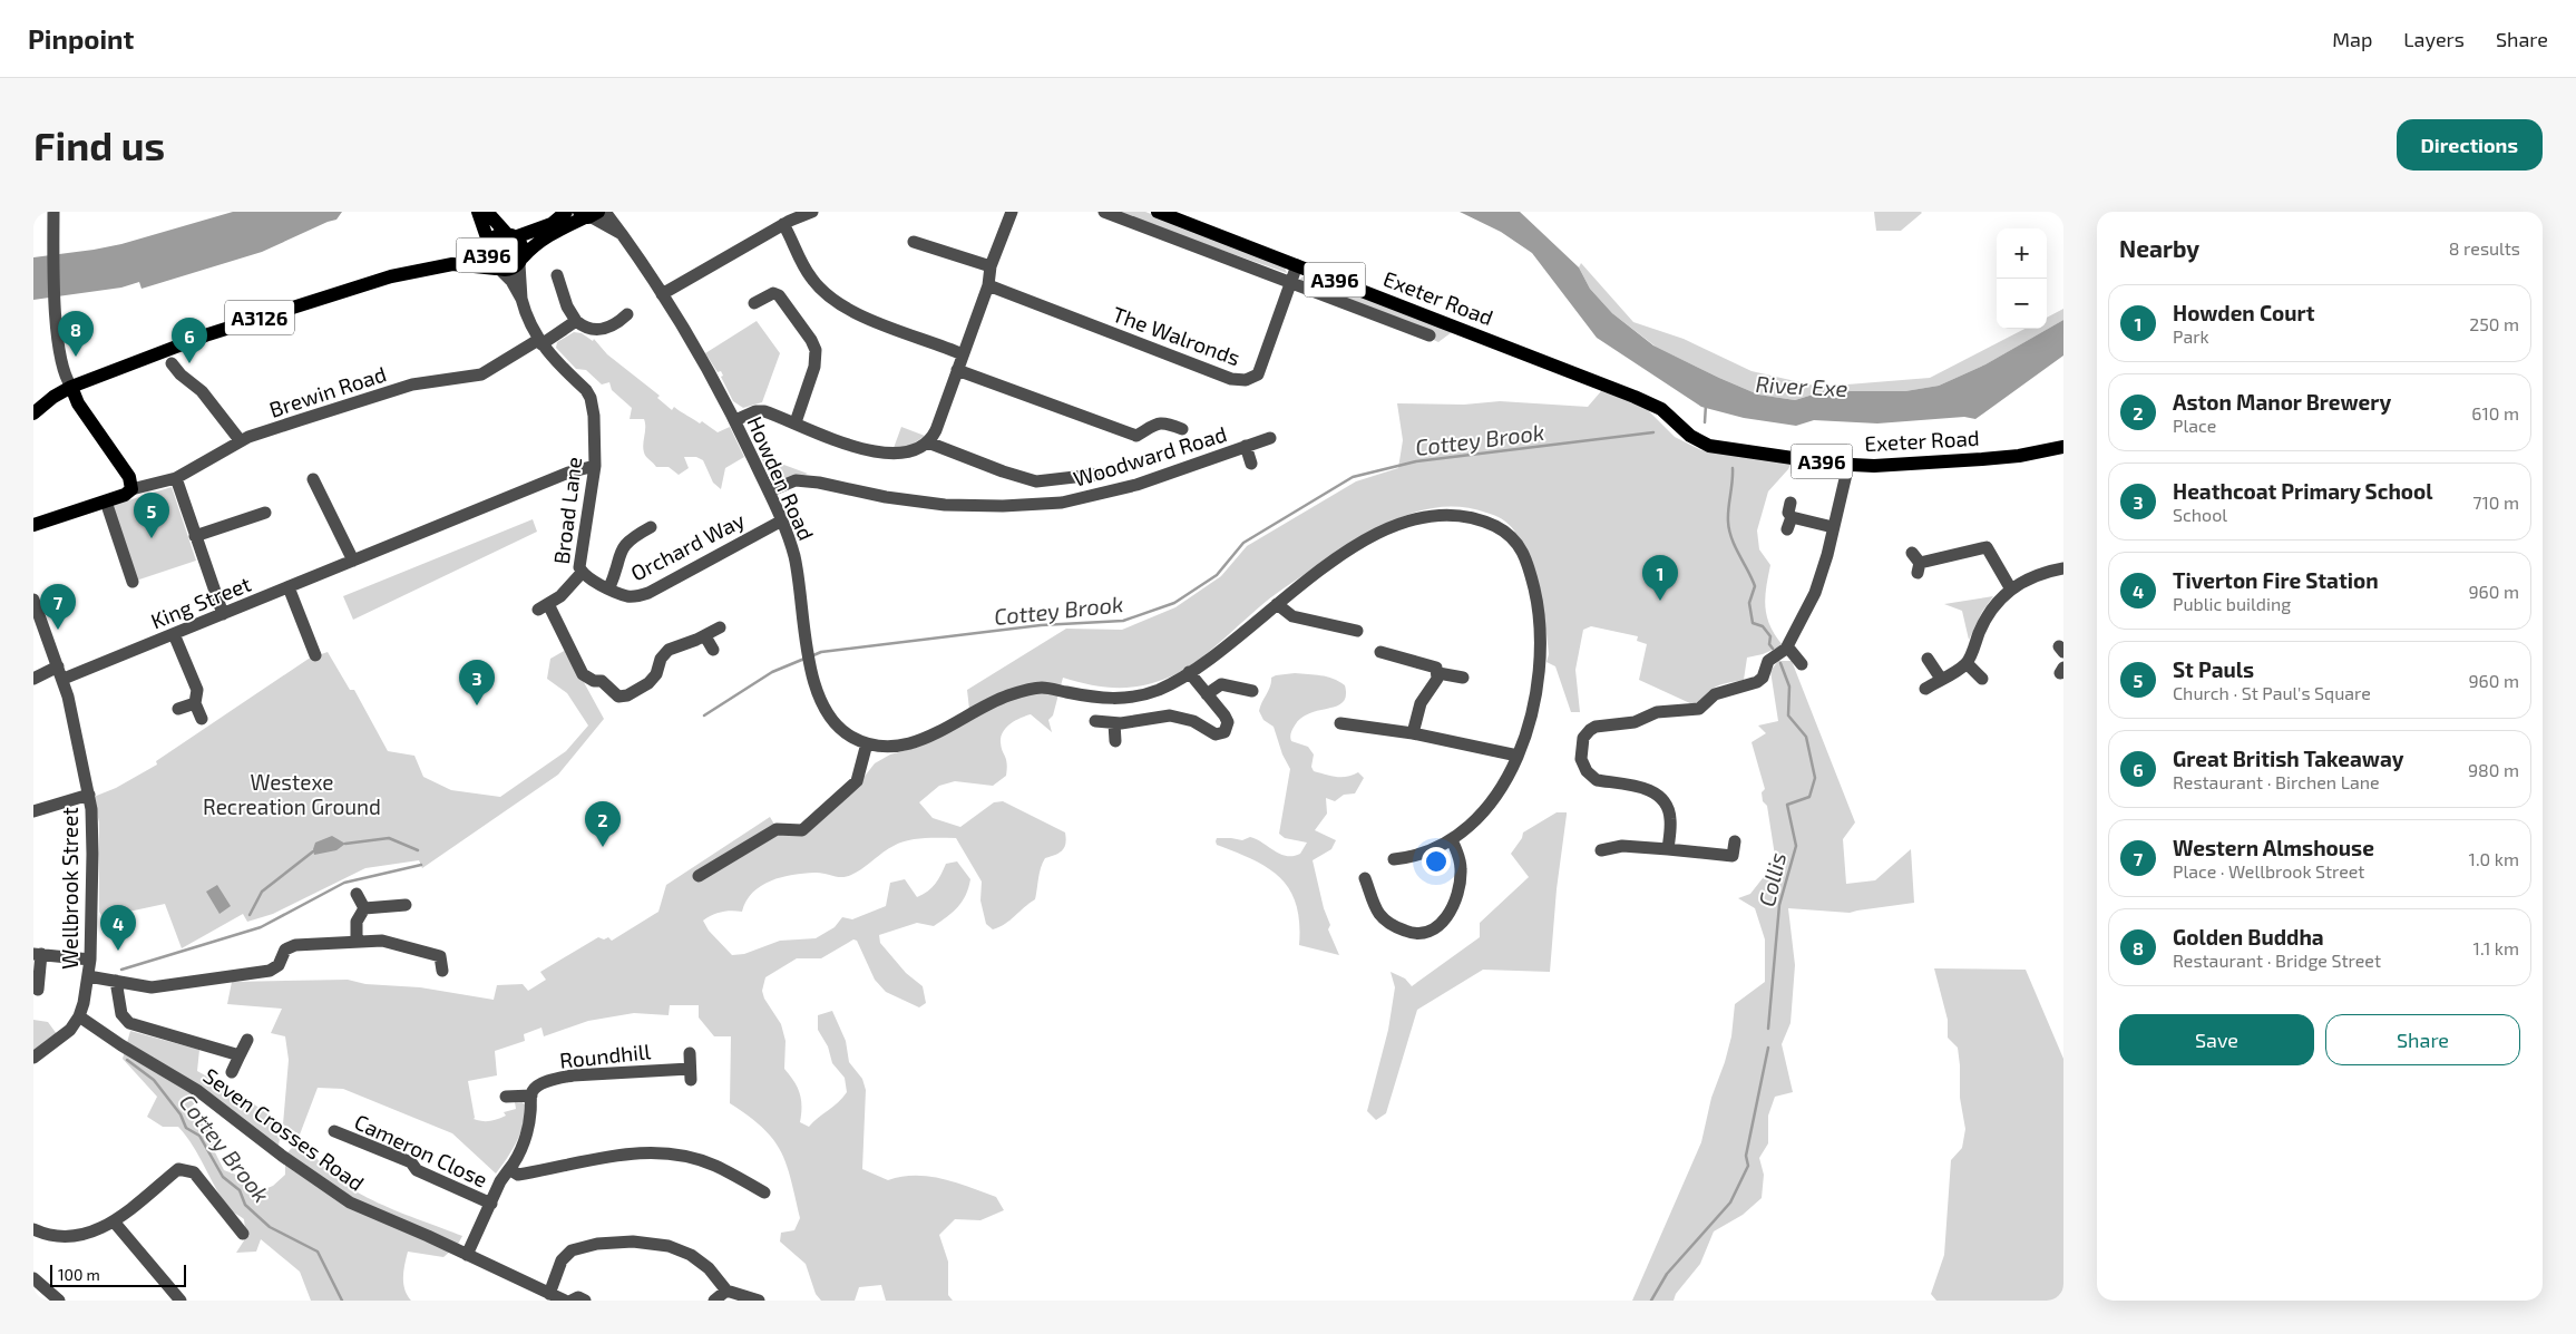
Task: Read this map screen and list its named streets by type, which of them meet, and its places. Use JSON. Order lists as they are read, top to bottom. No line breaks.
{"streets":{"main road":["A396","Exeter Road","A3126"],"street":["The Walronds","Brewin Road","Woodward Road","Howden Road","Broad Lane","Orchard Way","King Street","Wellbrook Street","Roundhill","Seven Crosses Road","Cameron Close"]},"crossings":[["A396","A3126"],["A396","Howden Road"],["A396","Broad Lane"],["Exeter Road","The Walronds"],["A3126","Broad Lane"],["Brewin Road","Broad Lane"],["Woodward Road","Howden Road"],["Howden Road","Orchard Way"],["Broad Lane","Orchard Way"],["Broad Lane","King Street"],["King Street","Wellbrook Street"],["Wellbrook Street","Seven Crosses Road"]],"water":["River Exe","Cottey Brook","Collis"],"parks":["Westexe Recreation Ground"],"scale_bar":"100 m","page":{"header":"Pinpoint","nav":["Map","Layers","Share"],"buttons":["Directions",["Save","Share"]],"title":"Find us","heading":["Nearby","8 results"],"map_buttons":["+","−"],"list":[{"mark":"1","name":"Howden Court","note":"Park","value":"250 m"},{"mark":"2","name":"Aston Manor Brewery","note":"Place","value":"610 m"},{"mark":"3","name":"Heathcoat Primary School","note":"School","value":"710 m"},{"mark":"4","name":"Tiverton Fire Station","note":"Public building","value":"960 m"},{"mark":"5","name":"St Pauls","note":"Church · St Paul's Square","value":"960 m"},{"mark":"6","name":"Great British Takeaway","note":"Restaurant · Birchen Lane","value":"980 m"},{"mark":"7","name":"Western Almshouse","note":"Place · Wellbrook Street","value":"1.0 km"},{"mark":"8","name":"Golden Buddha","note":"Restaurant · Bridge Street","value":"1.1 km"}],"pins":["8","6","5","1","7","3","2","4"],"scale":"100 m"}}
